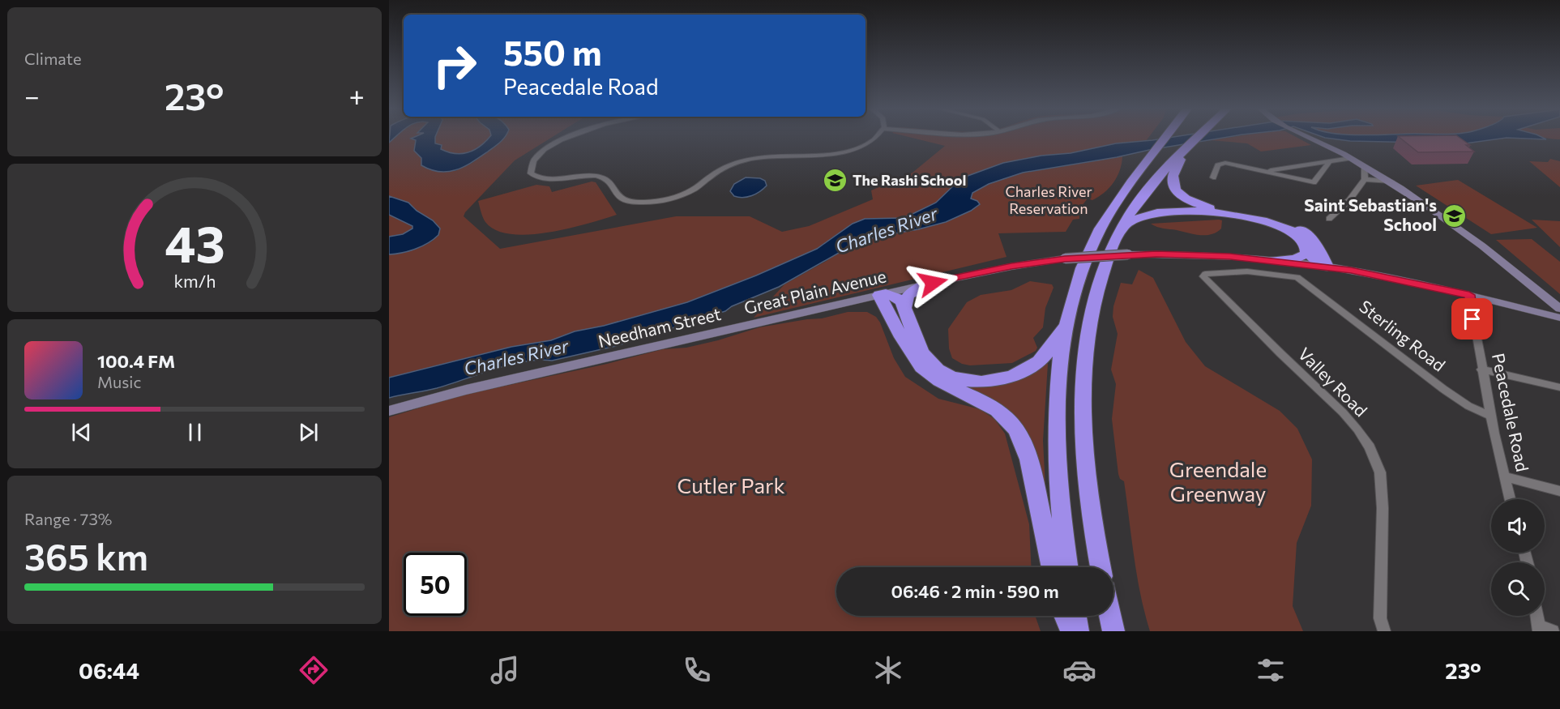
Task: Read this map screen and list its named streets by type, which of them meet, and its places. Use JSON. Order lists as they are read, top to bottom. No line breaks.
{"streets":{"main road":["Great Plain Avenue","Needham Street"],"street":["Sterling Road","Valley Road","Peacedale Road"]},"crossings":[["Great Plain Avenue","Needham Street"],["Great Plain Avenue","Peacedale Road"],["Sterling Road","Valley Road"],["Sterling Road","Peacedale Road"]],"water":["Charles River"],"parks":["Charles River Reservation","Greendale Greenway","Cutler Park"],"places":{"school or university":["The Rashi School","Saint Sebastian's School"]},"page":{"tile":["Climate",["Range · 73%","365 km"]],"turn":["550 m","Peacedale Road"],"heat":["−","23°","+"],"song":["100.4 FM","Music"],"limit":"50","trip":"06:46 · 2 min · 590 m","tabs":["06:44","23°"],"gauge":["43","km/h"]}}
